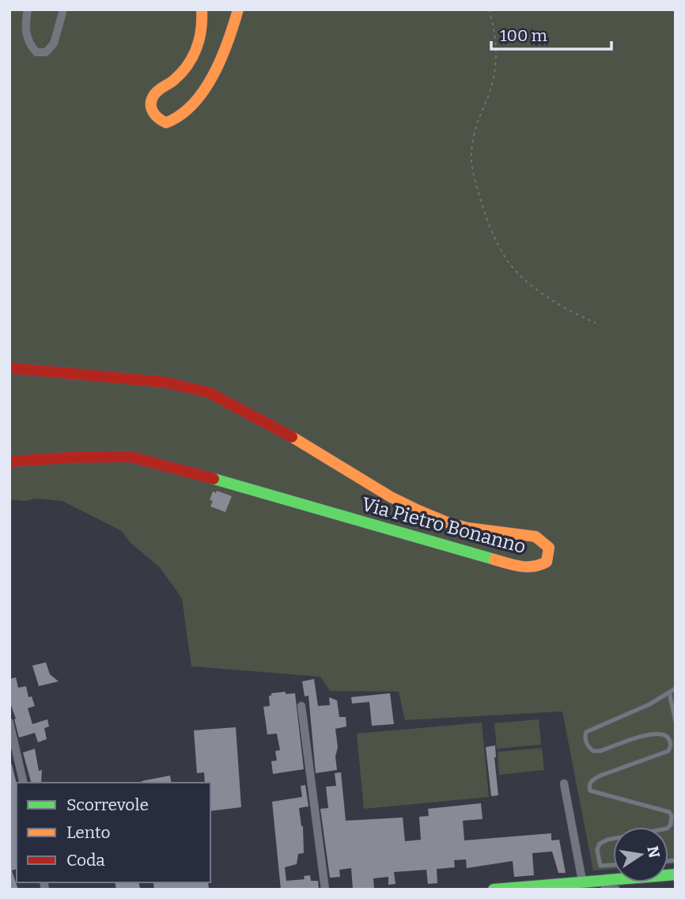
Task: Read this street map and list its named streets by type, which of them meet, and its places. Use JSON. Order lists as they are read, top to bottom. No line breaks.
{"streets":{"street":["Via Pietro Bonanno"]},"legend":["Scorrevole","Lento","Coda"],"scale_bar":"100 m","north":"right"}
